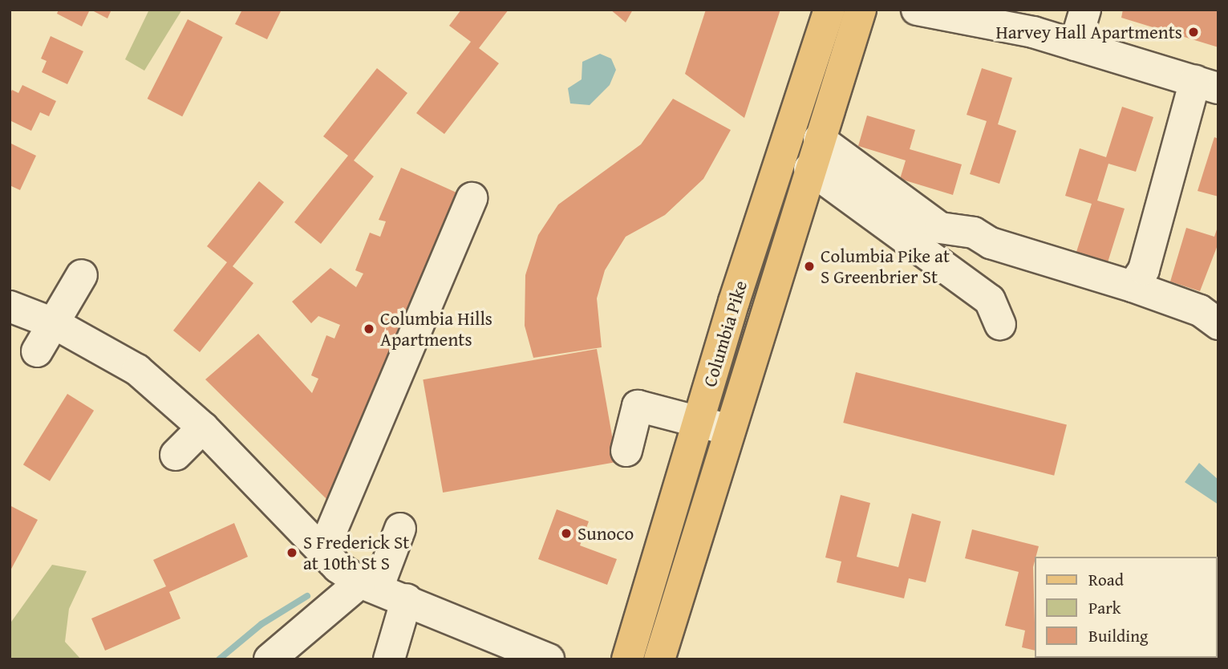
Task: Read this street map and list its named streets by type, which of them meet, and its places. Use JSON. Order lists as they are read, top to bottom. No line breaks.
{"streets":{"main road":["Columbia Pike"]},"places":["Harvey Hall Apartments","Columbia Pike at S Greenbrier St","Columbia Hills Apartments","Sunoco","S Frederick St at 10th St S"],"legend":["Road","Park","Building"]}
